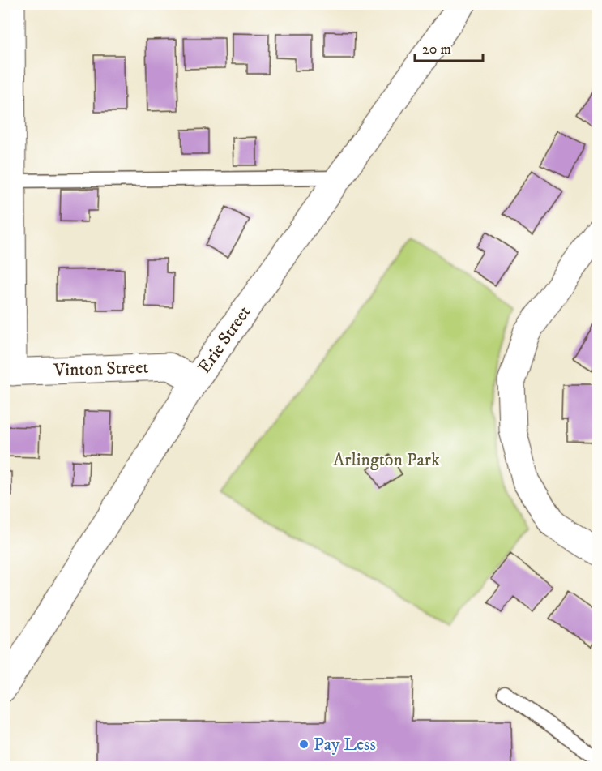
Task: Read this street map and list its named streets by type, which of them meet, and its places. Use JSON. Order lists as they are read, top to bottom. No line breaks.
{"streets":{"street":["Erie Street","Vinton Street"]},"crossings":[["Erie Street","Vinton Street"]],"parks":["Arlington Park"],"places":["Pay Less"],"scale_bar":"20 m"}
